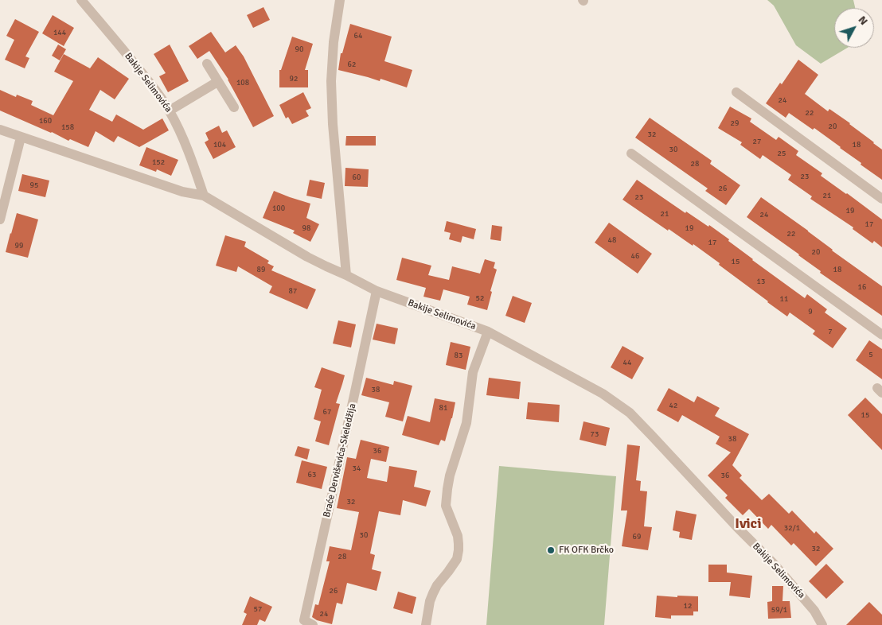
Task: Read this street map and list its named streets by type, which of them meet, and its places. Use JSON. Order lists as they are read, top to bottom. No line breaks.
{"streets":{"street":["Bakije Selimovića","Braće Derviševića-Skeledžija"]},"crossings":[["Bakije Selimovića","Braće Derviševića-Skeledžija"]],"districts":["Ivici"],"places":["FK OFK Brčko"],"house_numbers":["144","64","90","62","92","108","24","22","160","29","20","158","32","27","104","18","30","25","152","28","23","60","95","26","21","23","100","19","21","24","17","98","19","22","48","17","99","20","46","15","89","18","13","16","87","52","11","9","7","5","83","44","38","42","81","67","15","73","38","36","34","63","36","32","32/1","30","69","32","28","26","12","57","59/1","24"],"north":"top right"}
